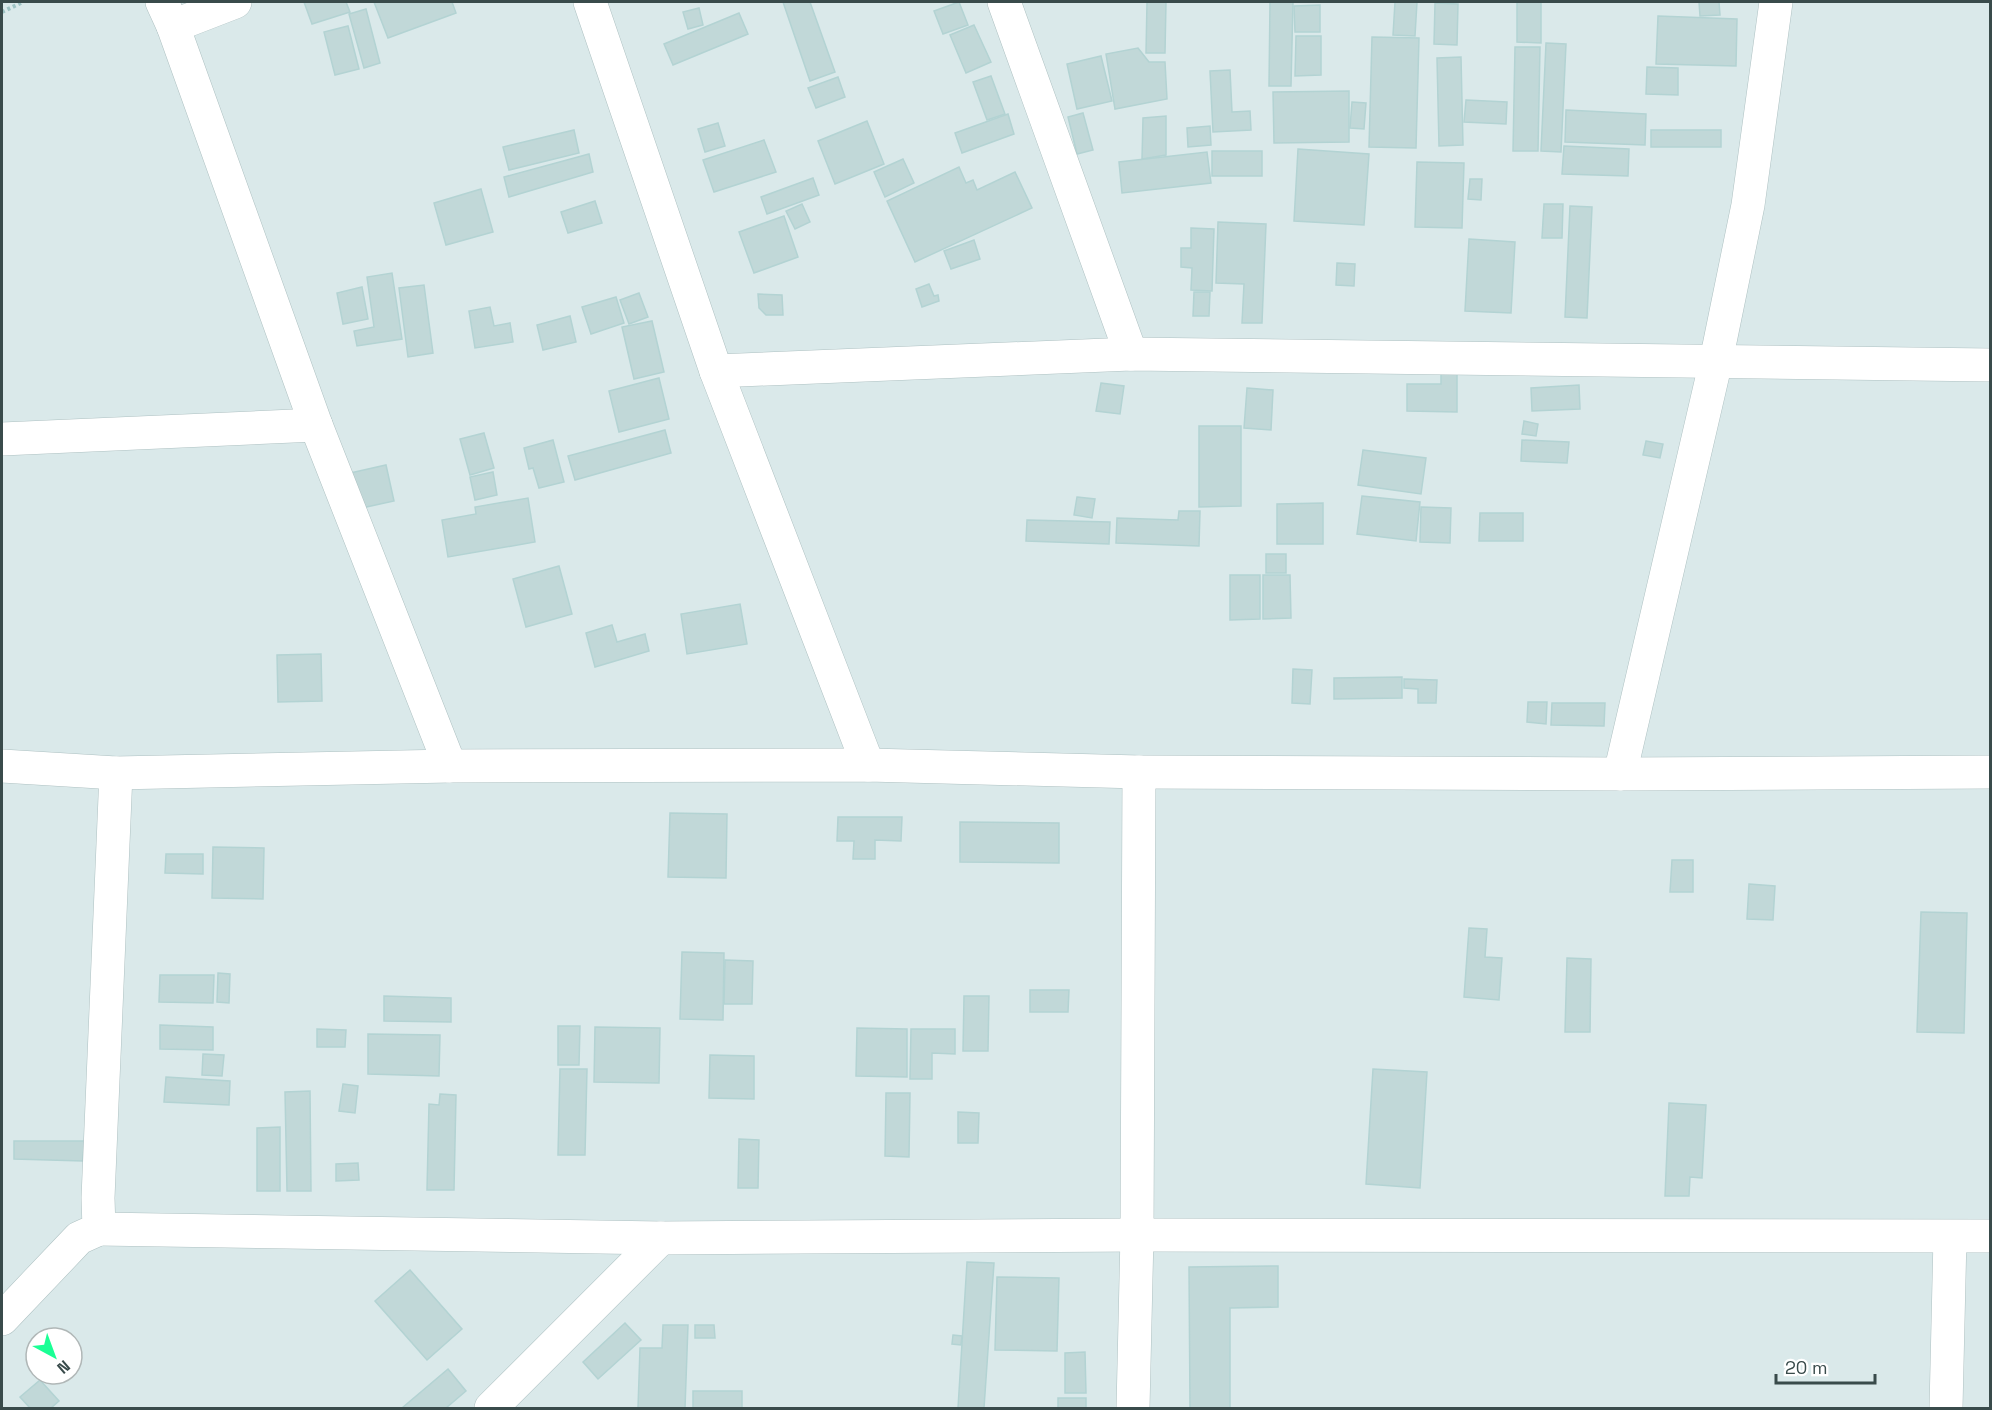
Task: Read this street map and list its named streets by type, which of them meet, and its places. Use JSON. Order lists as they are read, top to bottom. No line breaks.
{"scale_bar":"20 m","north":"bottom right"}
